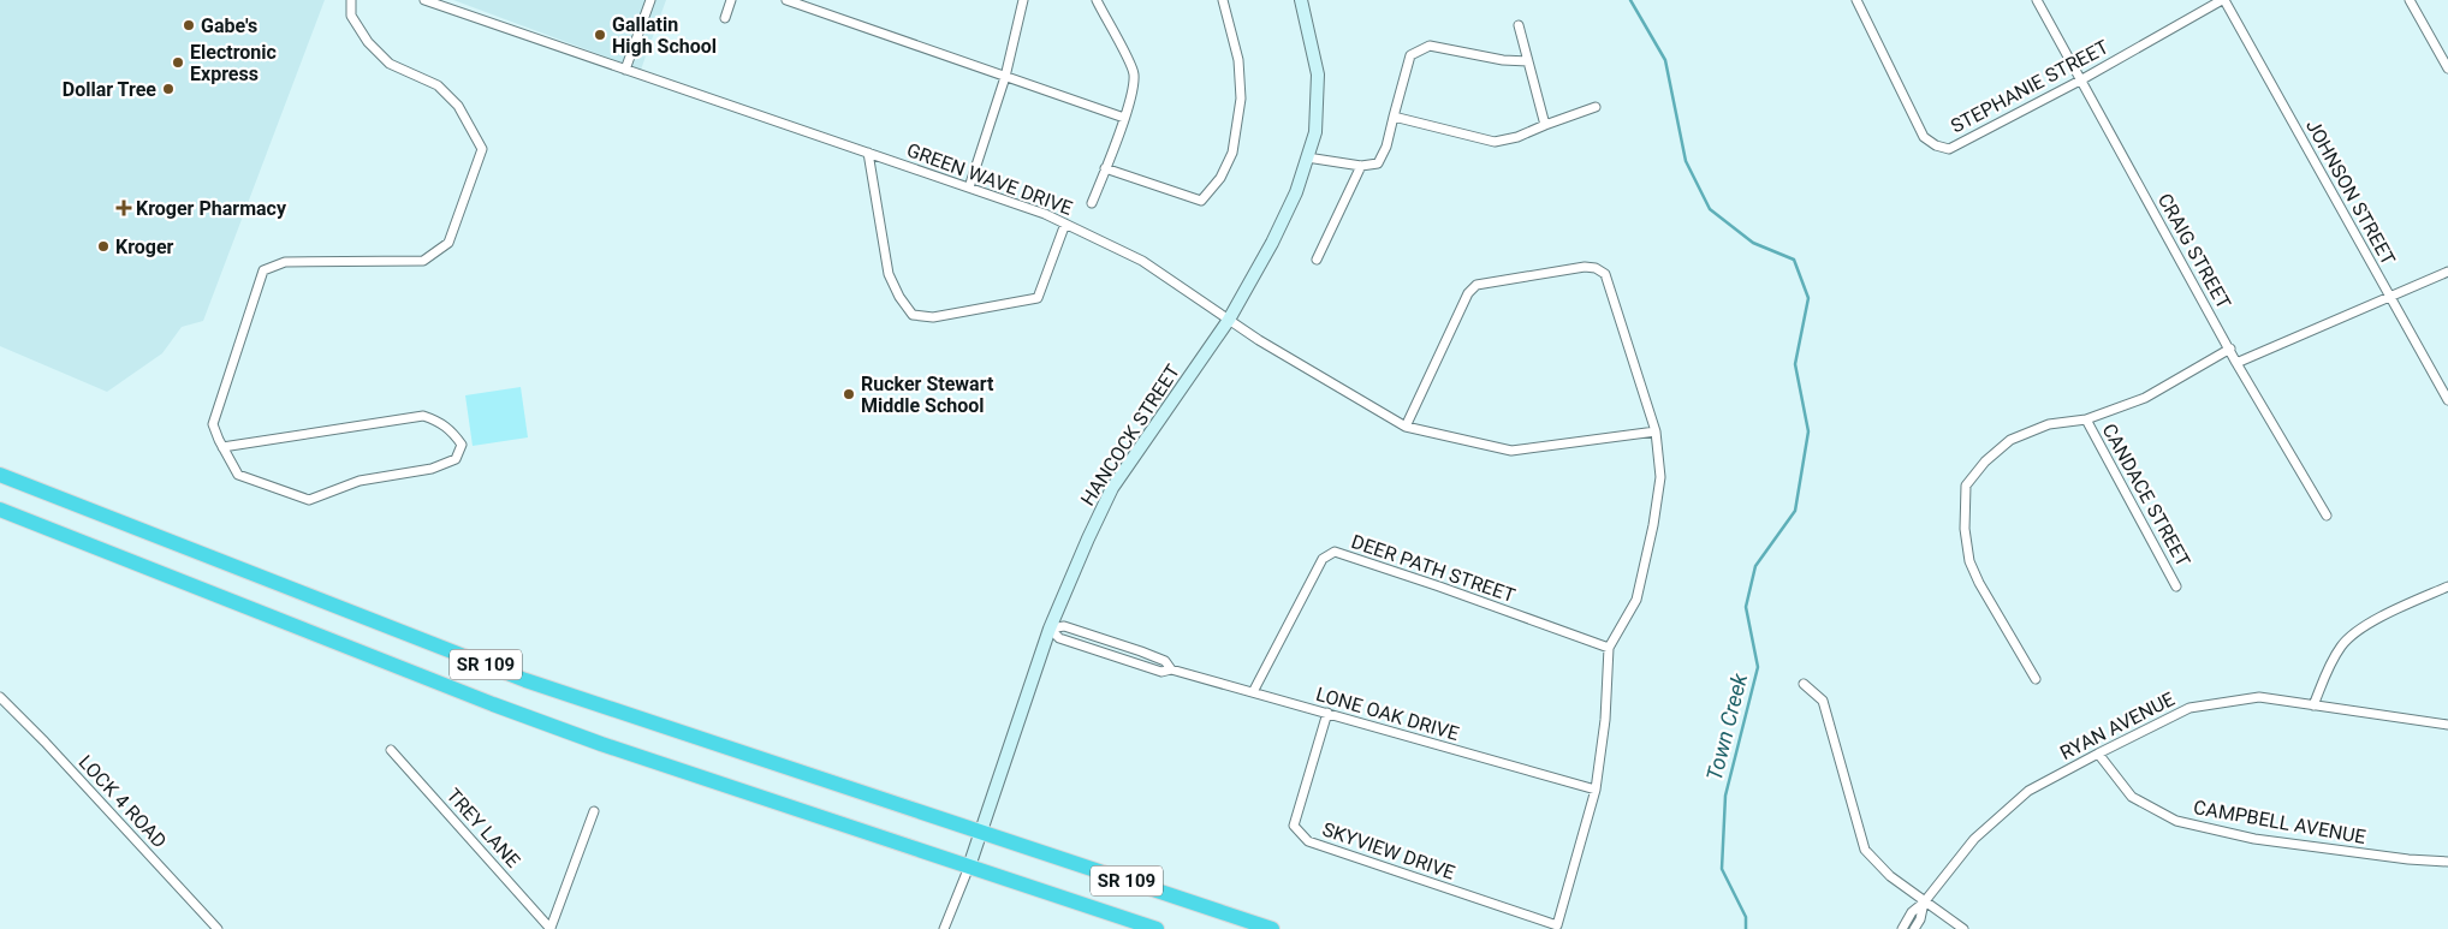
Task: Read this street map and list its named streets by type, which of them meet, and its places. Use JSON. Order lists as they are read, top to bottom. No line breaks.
{"streets":{"highway":["SR 109"],"street":["STEPHANIE STREET","GREEN WAVE DRIVE","JOHNSON STREET","CRAIG STREET","HANCOCK STREET","CANDACE STREET","DEER PATH STREET","LONE OAK DRIVE","RYAN AVENUE","LOCK 4 ROAD","CAMPBELL AVENUE","TREY LANE","SKYVIEW DRIVE"]},"crossings":[["STEPHANIE STREET","JOHNSON STREET"],["STEPHANIE STREET","CRAIG STREET"],["GREEN WAVE DRIVE","HANCOCK STREET"],["HANCOCK STREET","SR 109"],["HANCOCK STREET","LONE OAK DRIVE"],["DEER PATH STREET","LONE OAK DRIVE"],["LONE OAK DRIVE","SKYVIEW DRIVE"],["RYAN AVENUE","CAMPBELL AVENUE"]],"water":["Town Creek"],"places":{"other":["Gabe's","Gallatin High School","Electronic Express","Dollar Tree","Kroger","Rucker Stewart Middle School"],"health":["Kroger Pharmacy"]}}
